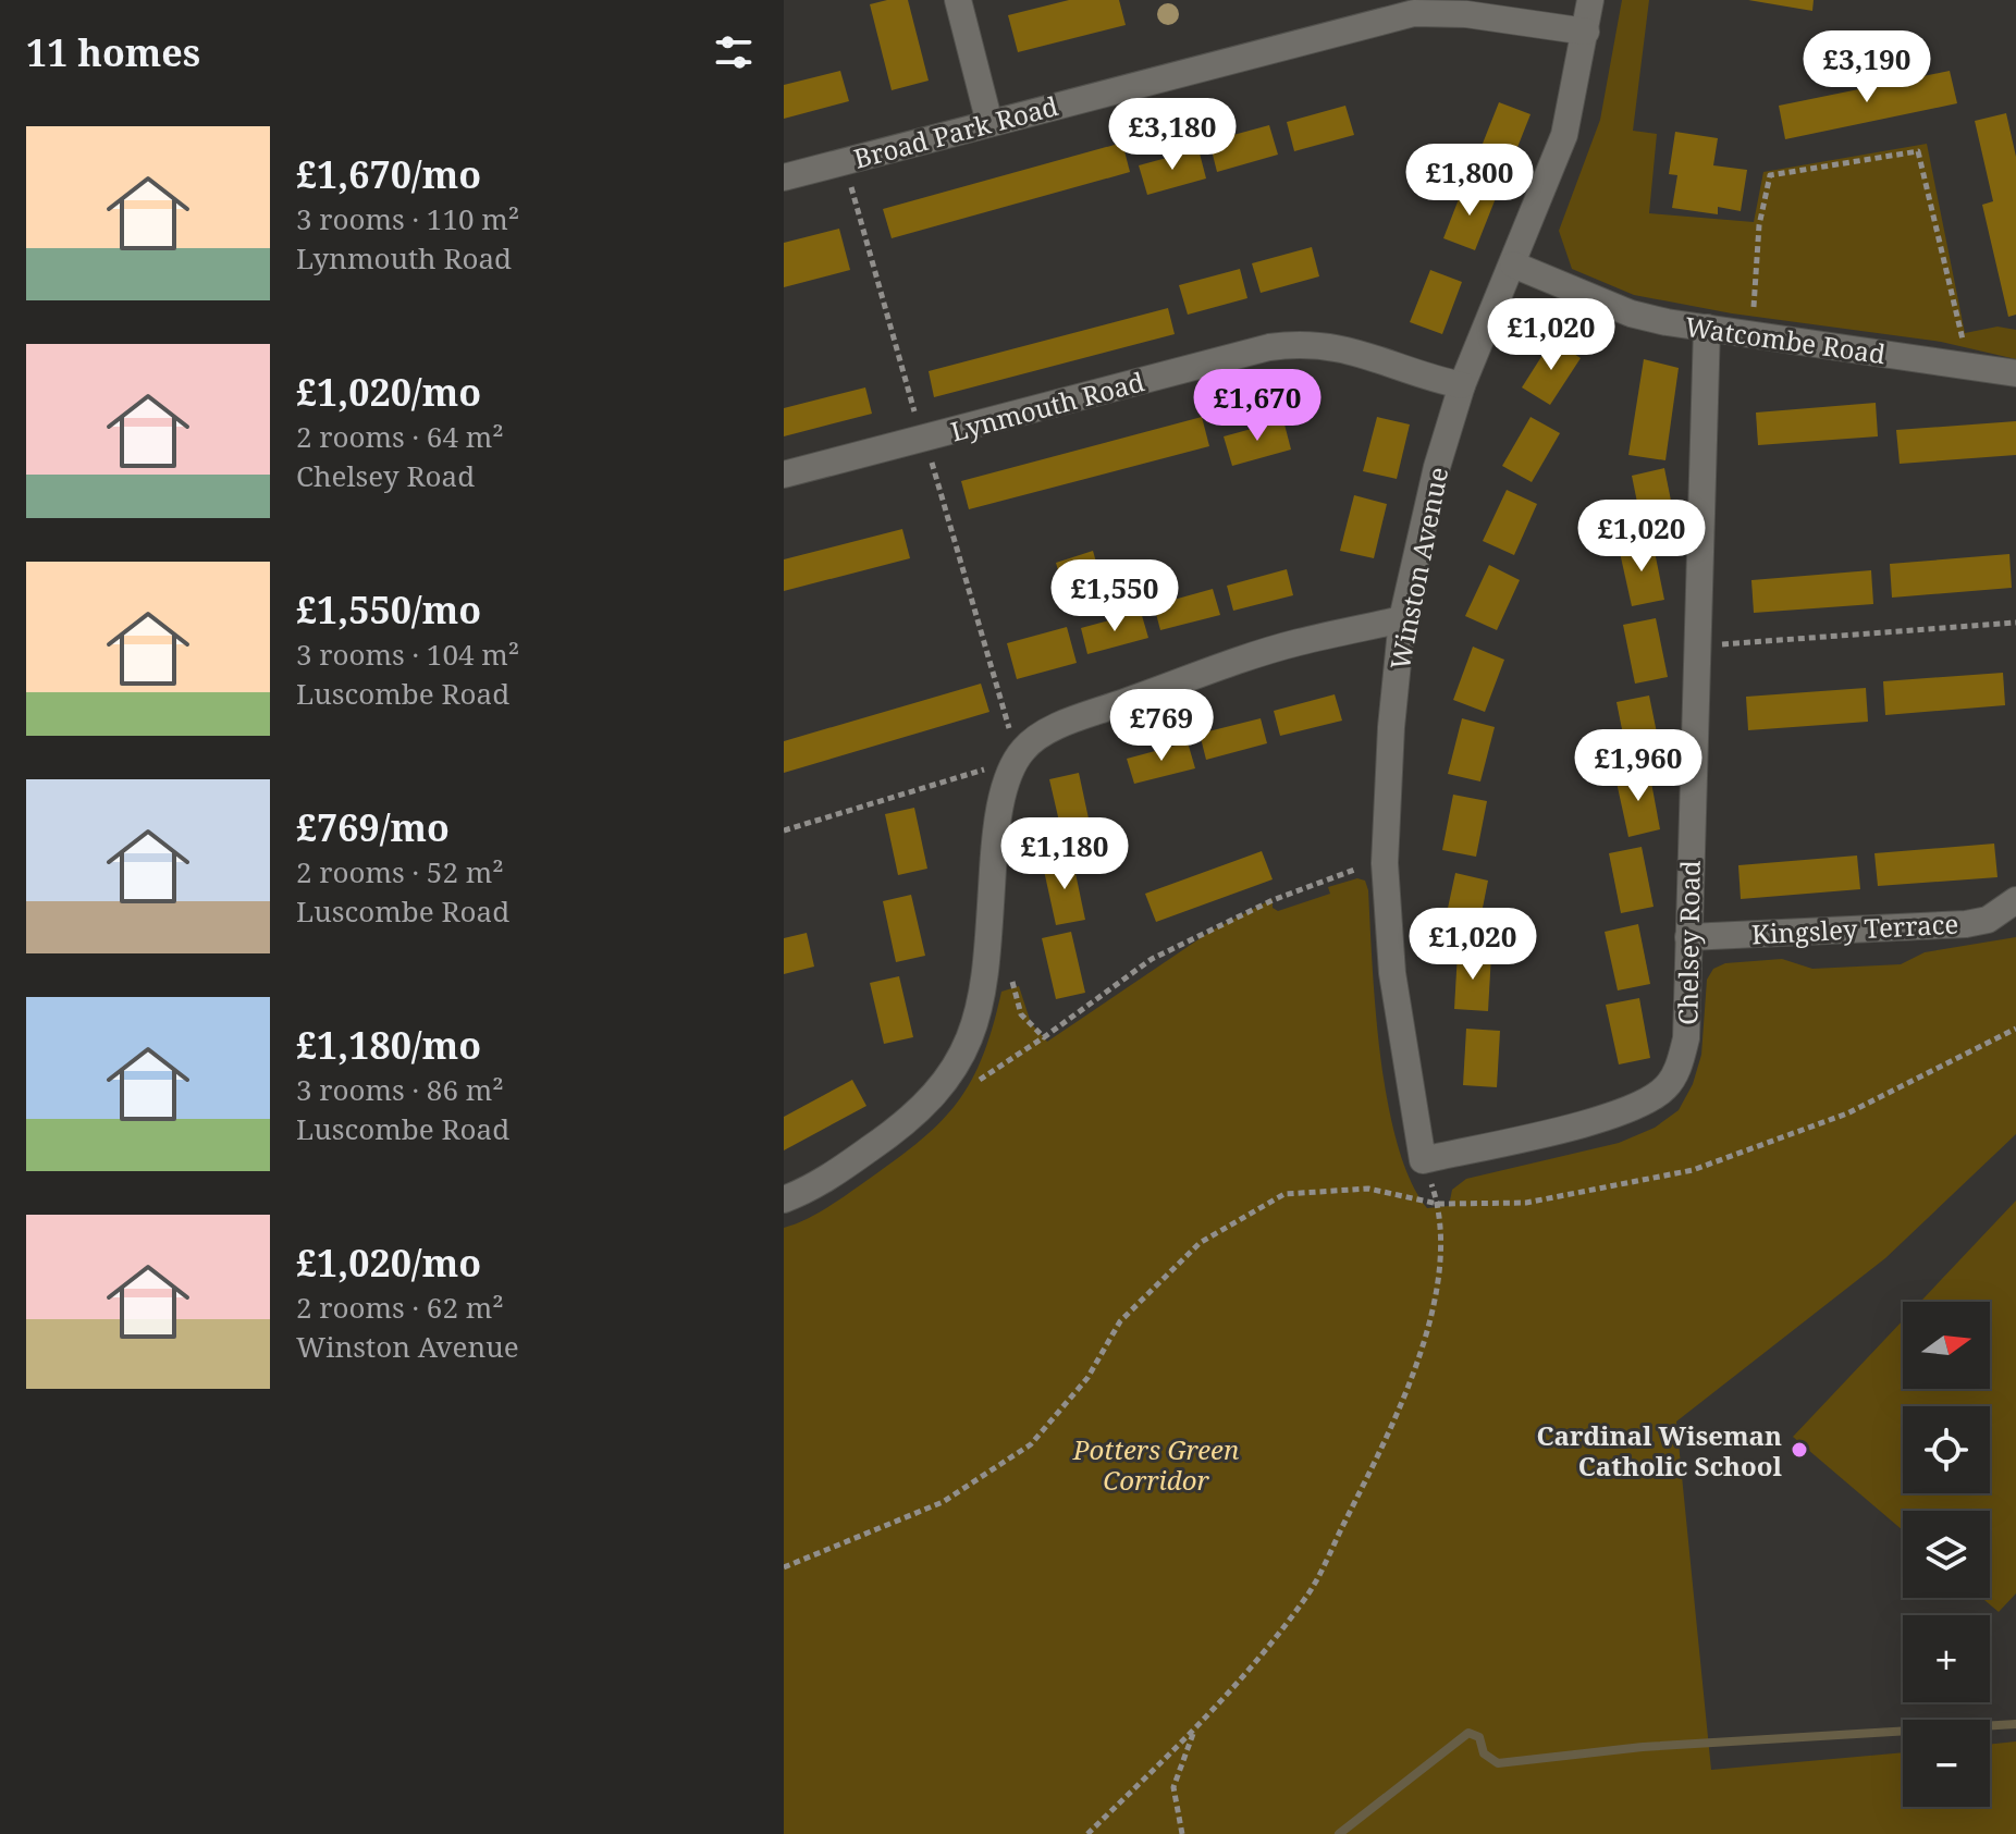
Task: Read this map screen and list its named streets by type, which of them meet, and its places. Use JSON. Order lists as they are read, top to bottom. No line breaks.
{"streets":{"street":["Broad Park Road","Watcombe Road","Lynmouth Road","Winston Avenue","Kingsley Terrace","Chelsey Road"]},"crossings":[["Broad Park Road","Winston Avenue"],["Watcombe Road","Winston Avenue"],["Watcombe Road","Chelsey Road"],["Lynmouth Road","Winston Avenue"],["Winston Avenue","Chelsey Road"],["Kingsley Terrace","Chelsey Road"]],"parks":["Potters Green Corridor"],"places":["Cardinal Wiseman Catholic School"],"north":"right","page":{"heading":"11 homes","price":["£3,190","£3,180","£1,800","£1,020","£1,670","£1,020","£1,550","£769","£1,960","£1,180","£1,020"],"list":[{"name":"£1,670/mo","note":"3 rooms · 110 m² · Lynmouth Road"},{"name":"£1,020/mo","note":"2 rooms · 64 m² · Chelsey Road"},{"name":"£1,550/mo","note":"3 rooms · 104 m² · Luscombe Road"},{"name":"£769/mo","note":"2 rooms · 52 m² · Luscombe Road"},{"name":"£1,180/mo","note":"3 rooms · 86 m² · Luscombe Road"},{"name":"£1,020/mo","note":"2 rooms · 62 m² · Winston Avenue"}],"map_buttons":["+","−"]}}
